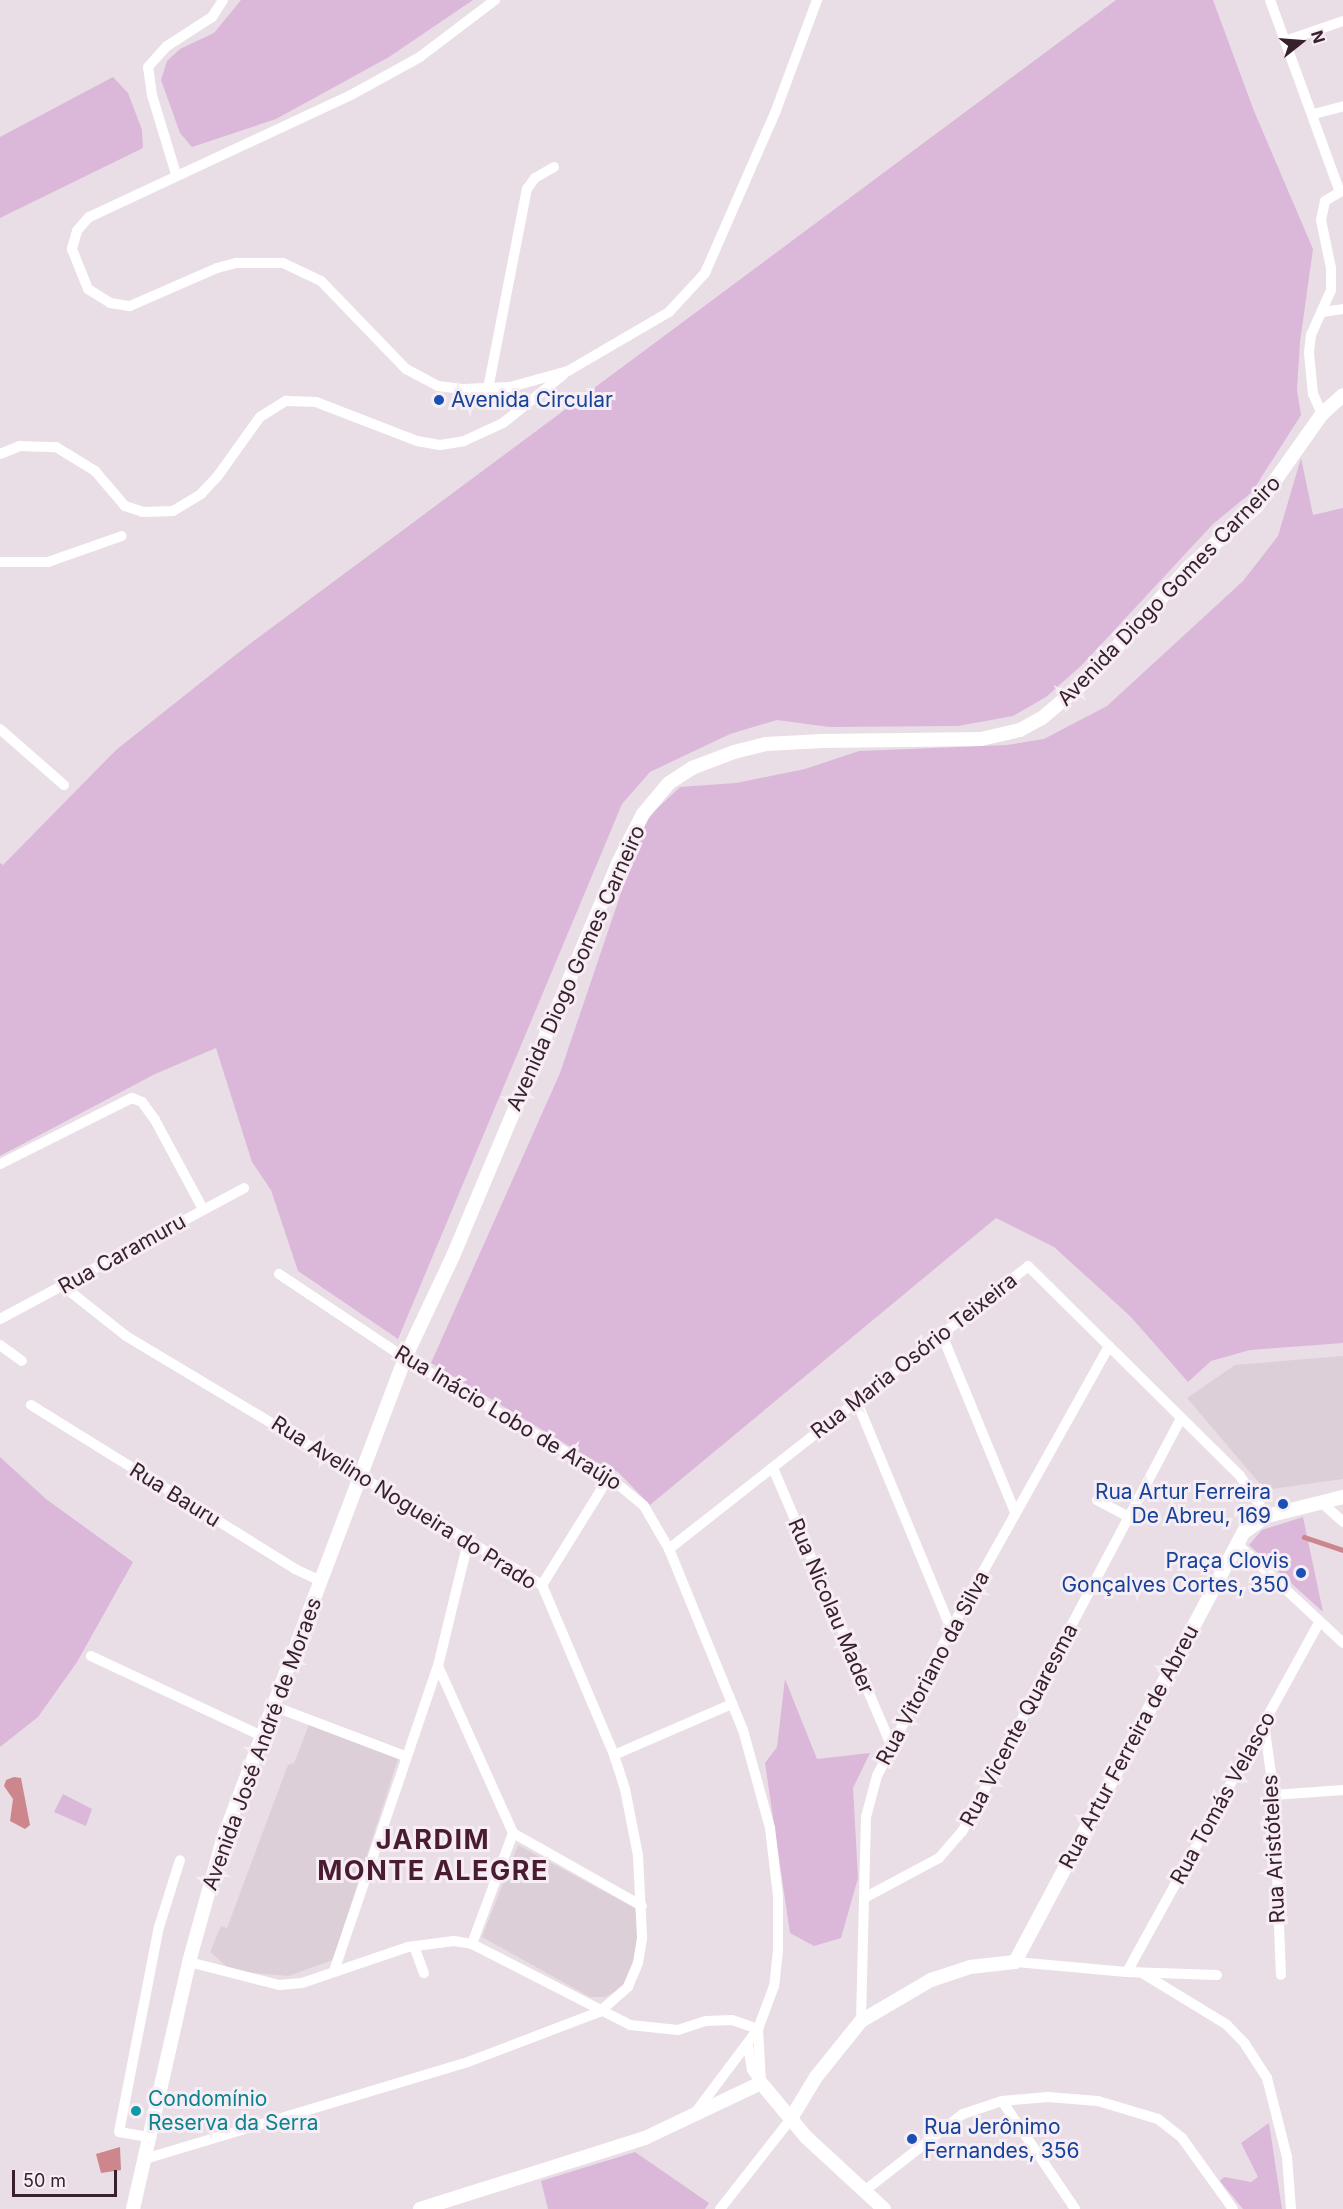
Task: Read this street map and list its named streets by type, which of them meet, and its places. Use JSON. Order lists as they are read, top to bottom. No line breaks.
{"streets":{"street":["Avenida Diogo Gomes Carneiro","Rua Caramuru","Rua Maria Osório Teixeira","Rua Inácio Lobo de Araújo","Rua Bauru","Rua Avelino Nogueira do Prado","Rua Nicolau Mader","Rua Vitoriano da Silva","Rua Vicente Quaresma","Avenida José André de Moraes","Rua Artur Ferreira de Abreu","Rua Tomás Velasco","Rua Aristóteles"]},"crossings":[["Avenida Diogo Gomes Carneiro","Rua Inácio Lobo de Araújo"],["Avenida Diogo Gomes Carneiro","Avenida José André de Moraes"],["Rua Caramuru","Rua Avelino Nogueira do Prado"],["Rua Maria Osório Teixeira","Rua Inácio Lobo de Araújo"],["Rua Maria Osório Teixeira","Rua Nicolau Mader"],["Rua Maria Osório Teixeira","Rua Vitoriano da Silva"],["Rua Maria Osório Teixeira","Rua Vicente Quaresma"],["Rua Maria Osório Teixeira","Rua Artur Ferreira de Abreu"],["Rua Inácio Lobo de Araújo","Avenida José André de Moraes"],["Rua Bauru","Avenida José André de Moraes"],["Rua Avelino Nogueira do Prado","Avenida José André de Moraes"],["Rua Nicolau Mader","Rua Vitoriano da Silva"],["Rua Vitoriano da Silva","Rua Vicente Quaresma"],["Rua Tomás Velasco","Rua Aristóteles"]],"districts":["JARDIM MONTE ALEGRE"],"places":["Avenida Circular","Rua Artur Ferreira De Abreu, 169","Praça Clovis Gonçalves Cortes, 350","Condomínio Reserva da Serra","Rua Jerônimo Fernandes, 356"],"scale_bar":"50 m","north":"right"}
